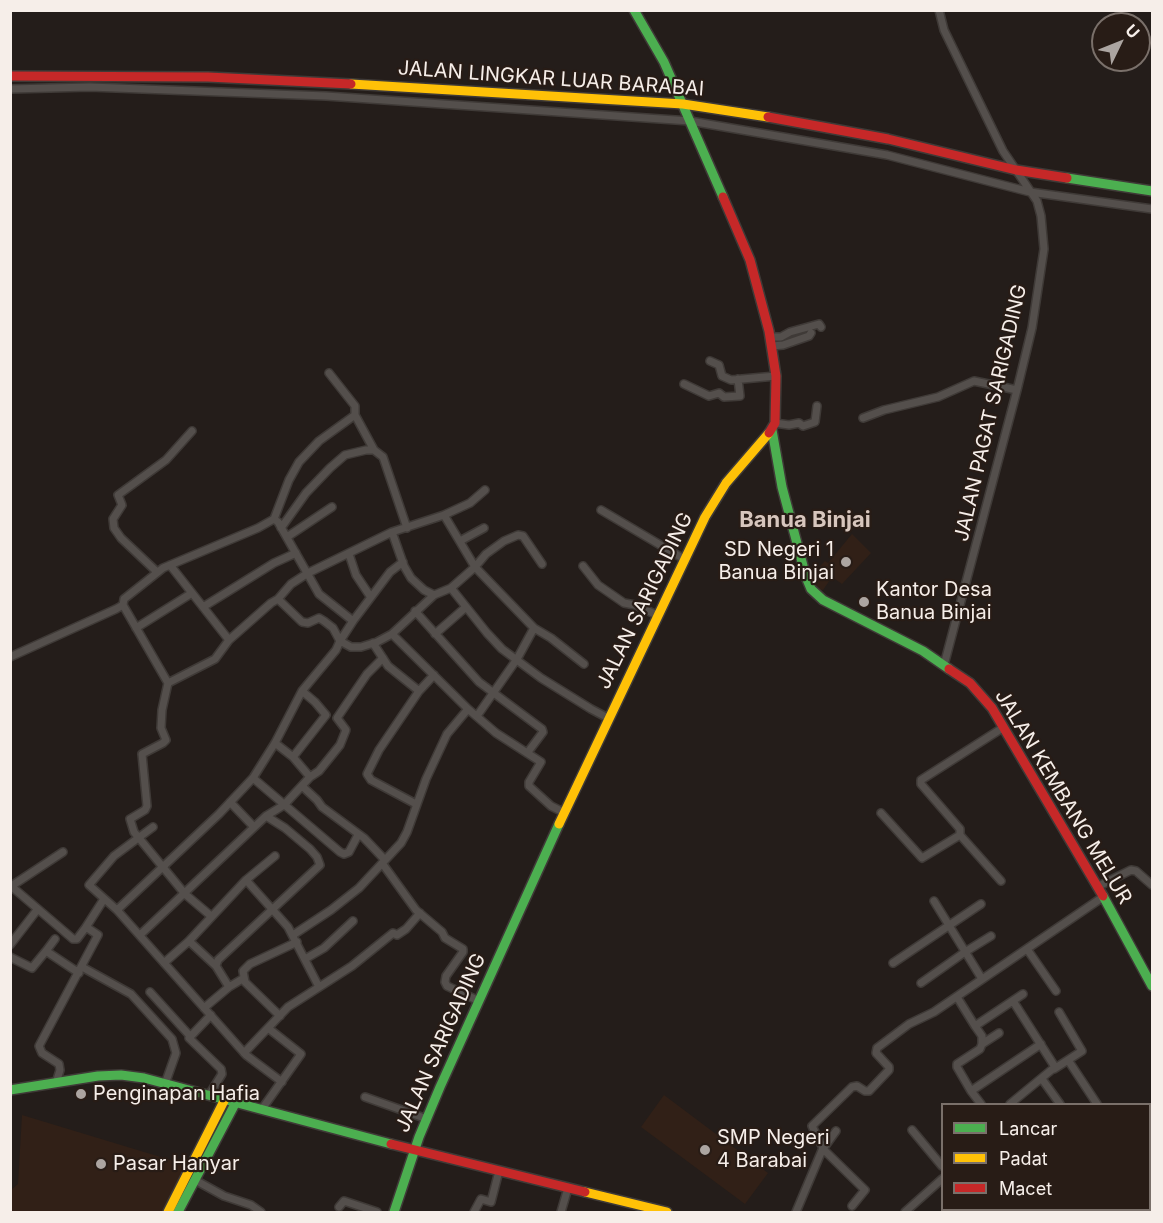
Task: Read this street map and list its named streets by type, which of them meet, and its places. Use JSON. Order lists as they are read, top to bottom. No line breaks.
{"streets":{"main road":["JALAN LINGKAR LUAR BARABAI","JALAN SARIGADING","JALAN KEMBANG MELUR"],"street":["JALAN PAGAT SARIGADING"]},"crossings":[["JALAN LINGKAR LUAR BARABAI","JALAN PAGAT SARIGADING"],["JALAN PAGAT SARIGADING","JALAN KEMBANG MELUR"],["JALAN SARIGADING","JALAN KEMBANG MELUR"]],"districts":["Banua Binjai"],"places":["SD Negeri 1 Banua Binjai","Kantor Desa Banua Binjai","Penginapan Hafia","SMP Negeri 4 Barabai","Pasar Hanyar"],"legend":["Lancar","Padat","Macet"],"north":"top right"}
